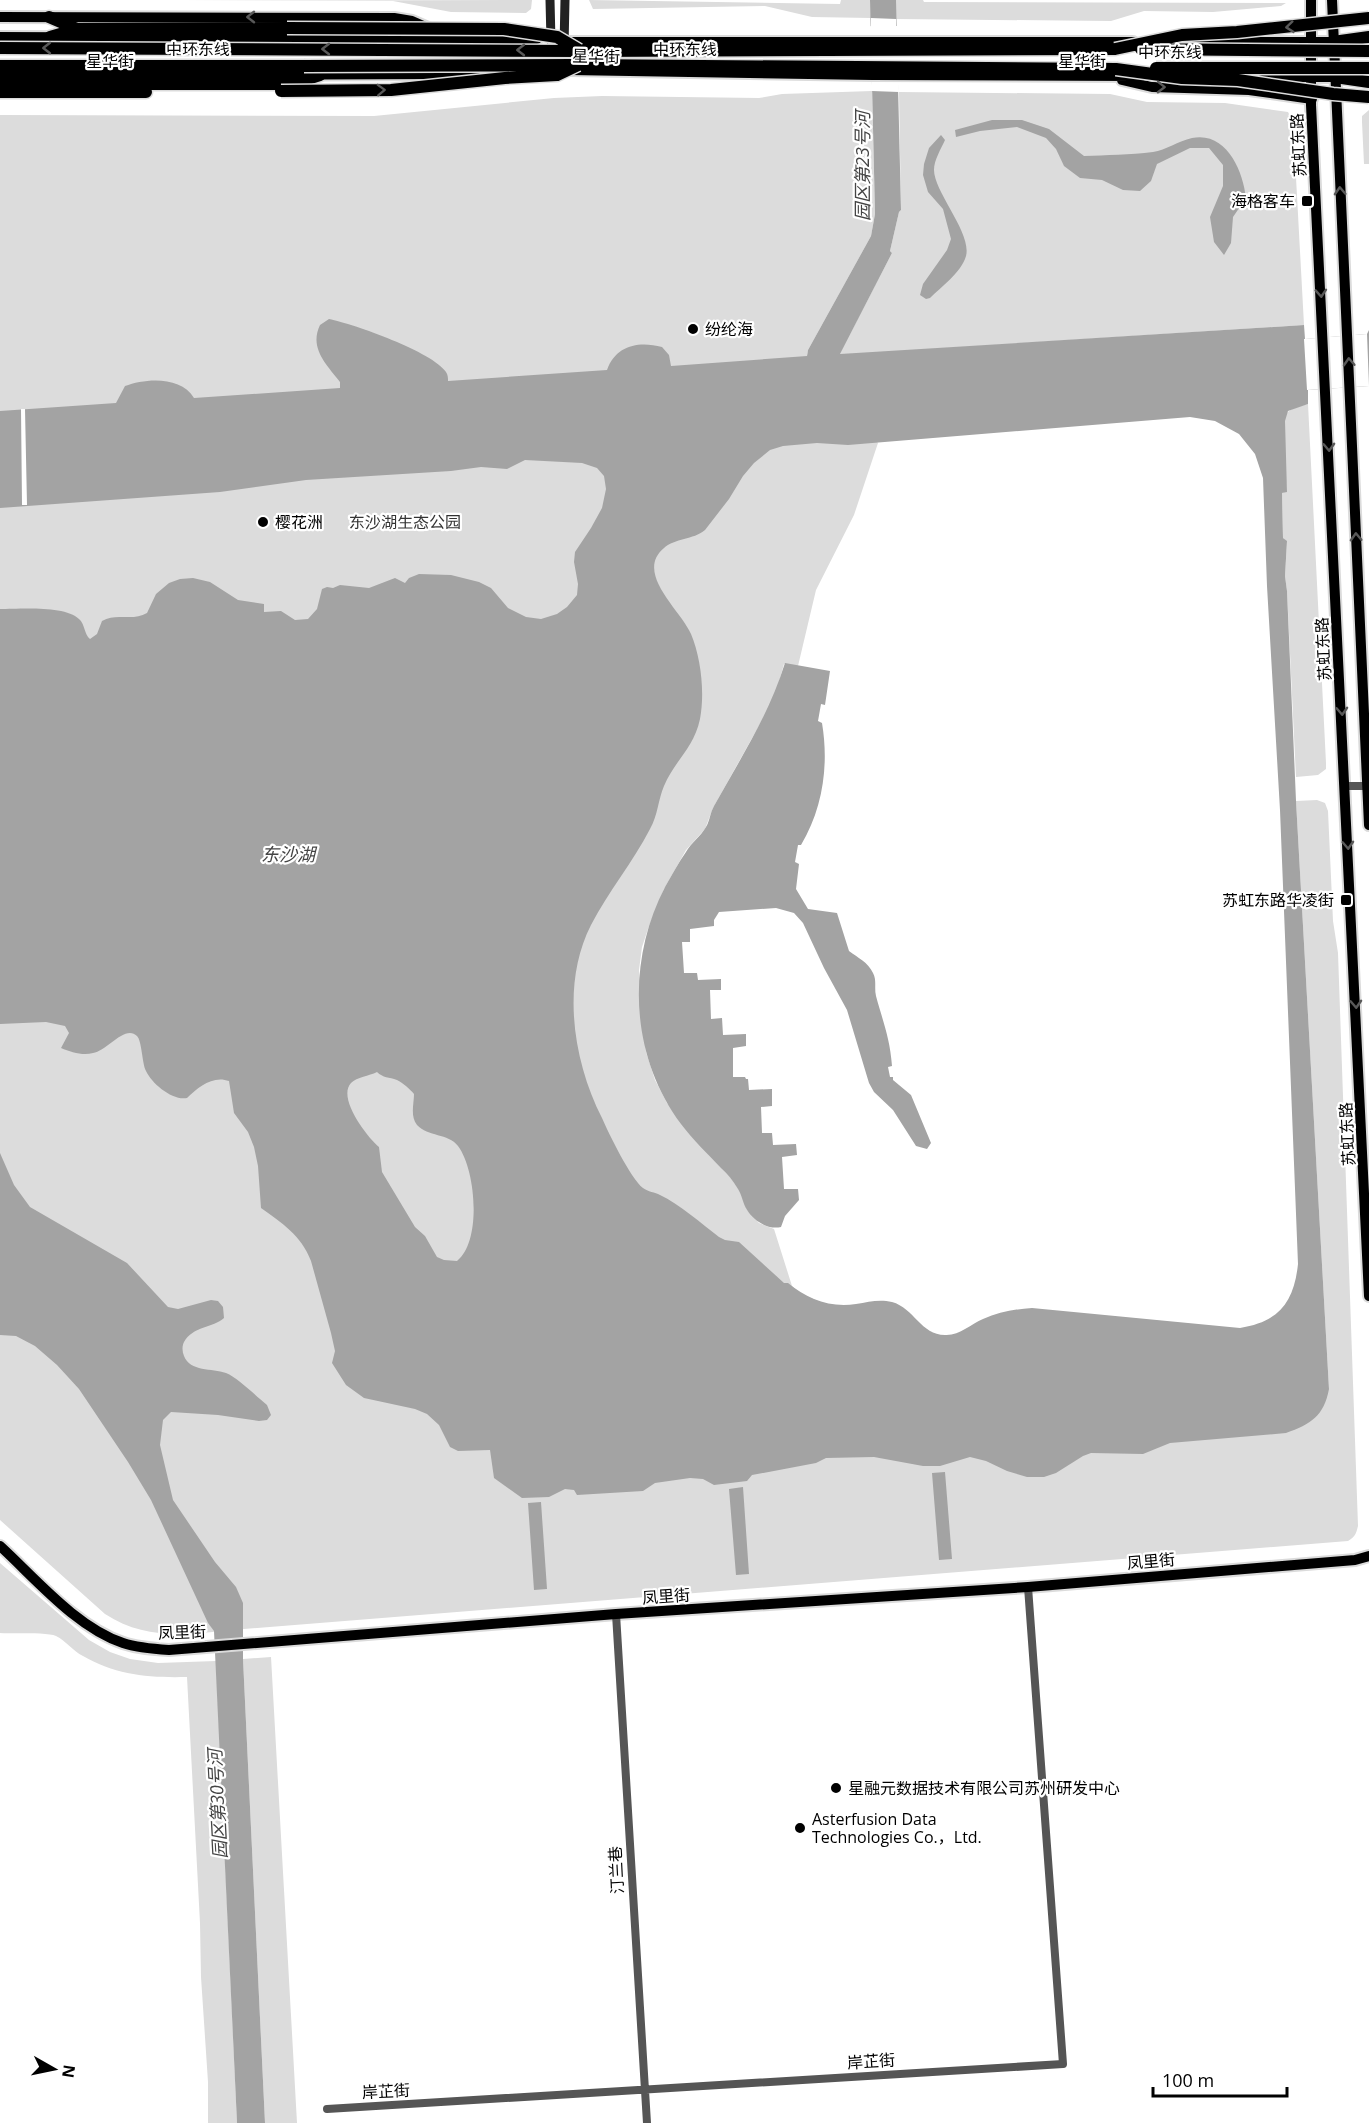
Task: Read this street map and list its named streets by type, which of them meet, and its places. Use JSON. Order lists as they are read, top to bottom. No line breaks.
{"streets":{"highway":["中环东线"],"main road":["星华街","苏虹东路","凤里街"],"street":["汀兰巷","岸芷街"]},"crossings":[["星华街","苏虹东路"],["凤里街","汀兰巷"],["凤里街","岸芷街"],["汀兰巷","岸芷街"]],"water":["园区第23号河","东沙湖","园区第30号河"],"parks":["东沙湖生态公园"],"places":{"transit":["海格客车","苏虹东路华凌街"],"other":["纷纶海","樱花洲","星融元数据技术有限公司苏州研发中心","Asterfusion Data Technologies Co.，Ltd."]},"scale_bar":"100 m","north":"right"}
